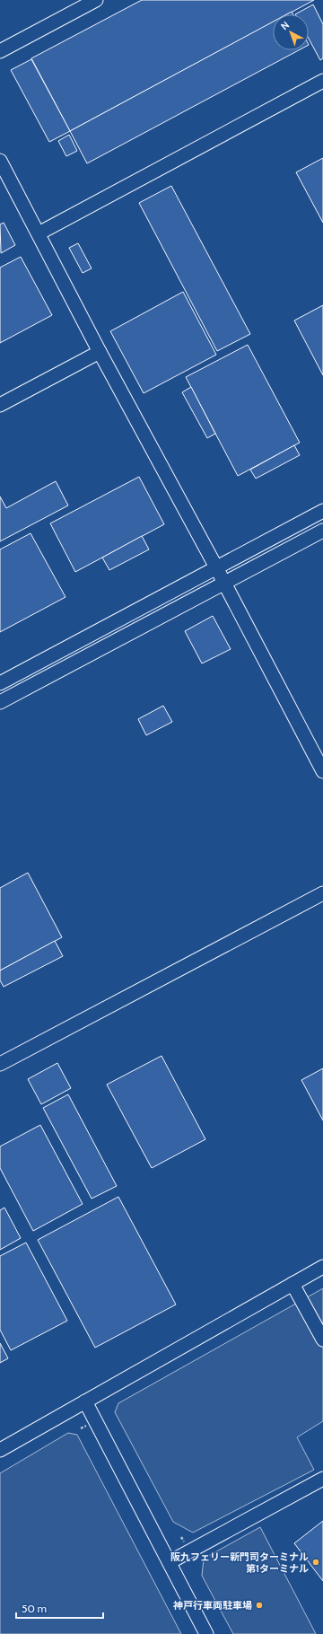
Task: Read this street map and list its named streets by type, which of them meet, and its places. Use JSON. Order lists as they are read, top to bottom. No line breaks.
{"places":["阪九フェリー新門司ターミナル 第1ターミナル","神戸行車両駐車場"],"scale_bar":"50 m","north":"top left"}
